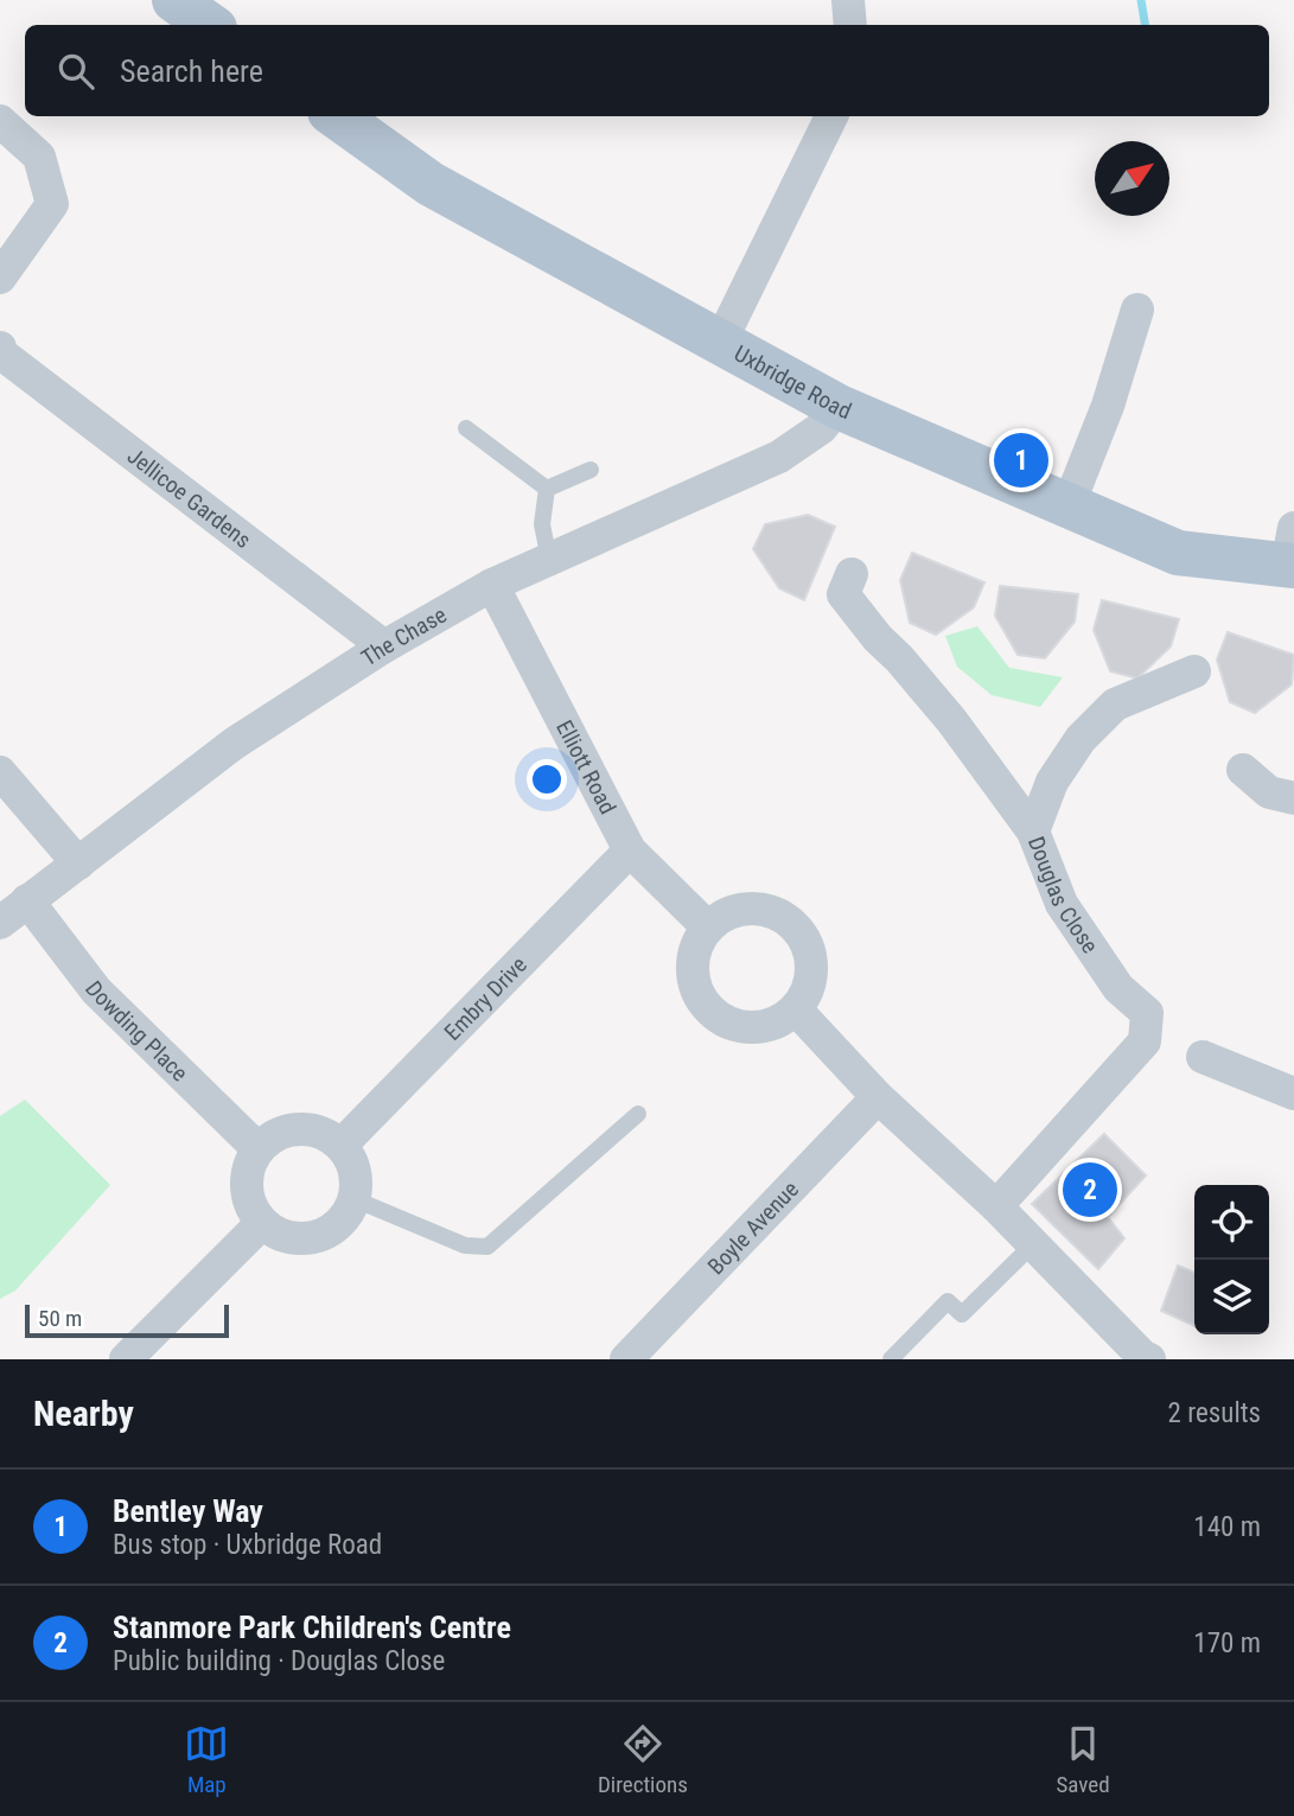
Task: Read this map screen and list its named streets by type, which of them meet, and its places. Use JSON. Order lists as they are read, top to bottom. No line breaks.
{"streets":{"main road":["Uxbridge Road"],"street":["Jellicoe Gardens","The Chase","Elliott Road","Douglas Close","Embry Drive","Dowding Place","Boyle Avenue"]},"crossings":[["Uxbridge Road","The Chase"],["Jellicoe Gardens","The Chase"],["The Chase","Elliott Road"],["The Chase","Dowding Place"],["Elliott Road","Embry Drive"],["Embry Drive","Dowding Place"]],"scale_bar":"50 m","north":"top right","page":{"search":"Search here","pins":["1","2"],"scale":"50 m","heading":["Nearby","2 results"],"list":[{"mark":"1","name":"Bentley Way","note":"Bus stop · Uxbridge Road","value":"140 m"},{"mark":"2","name":"Stanmore Park Children's Centre","note":"Public building · Douglas Close","value":"170 m"}],"nav":["Map","Directions","Saved"]}}
